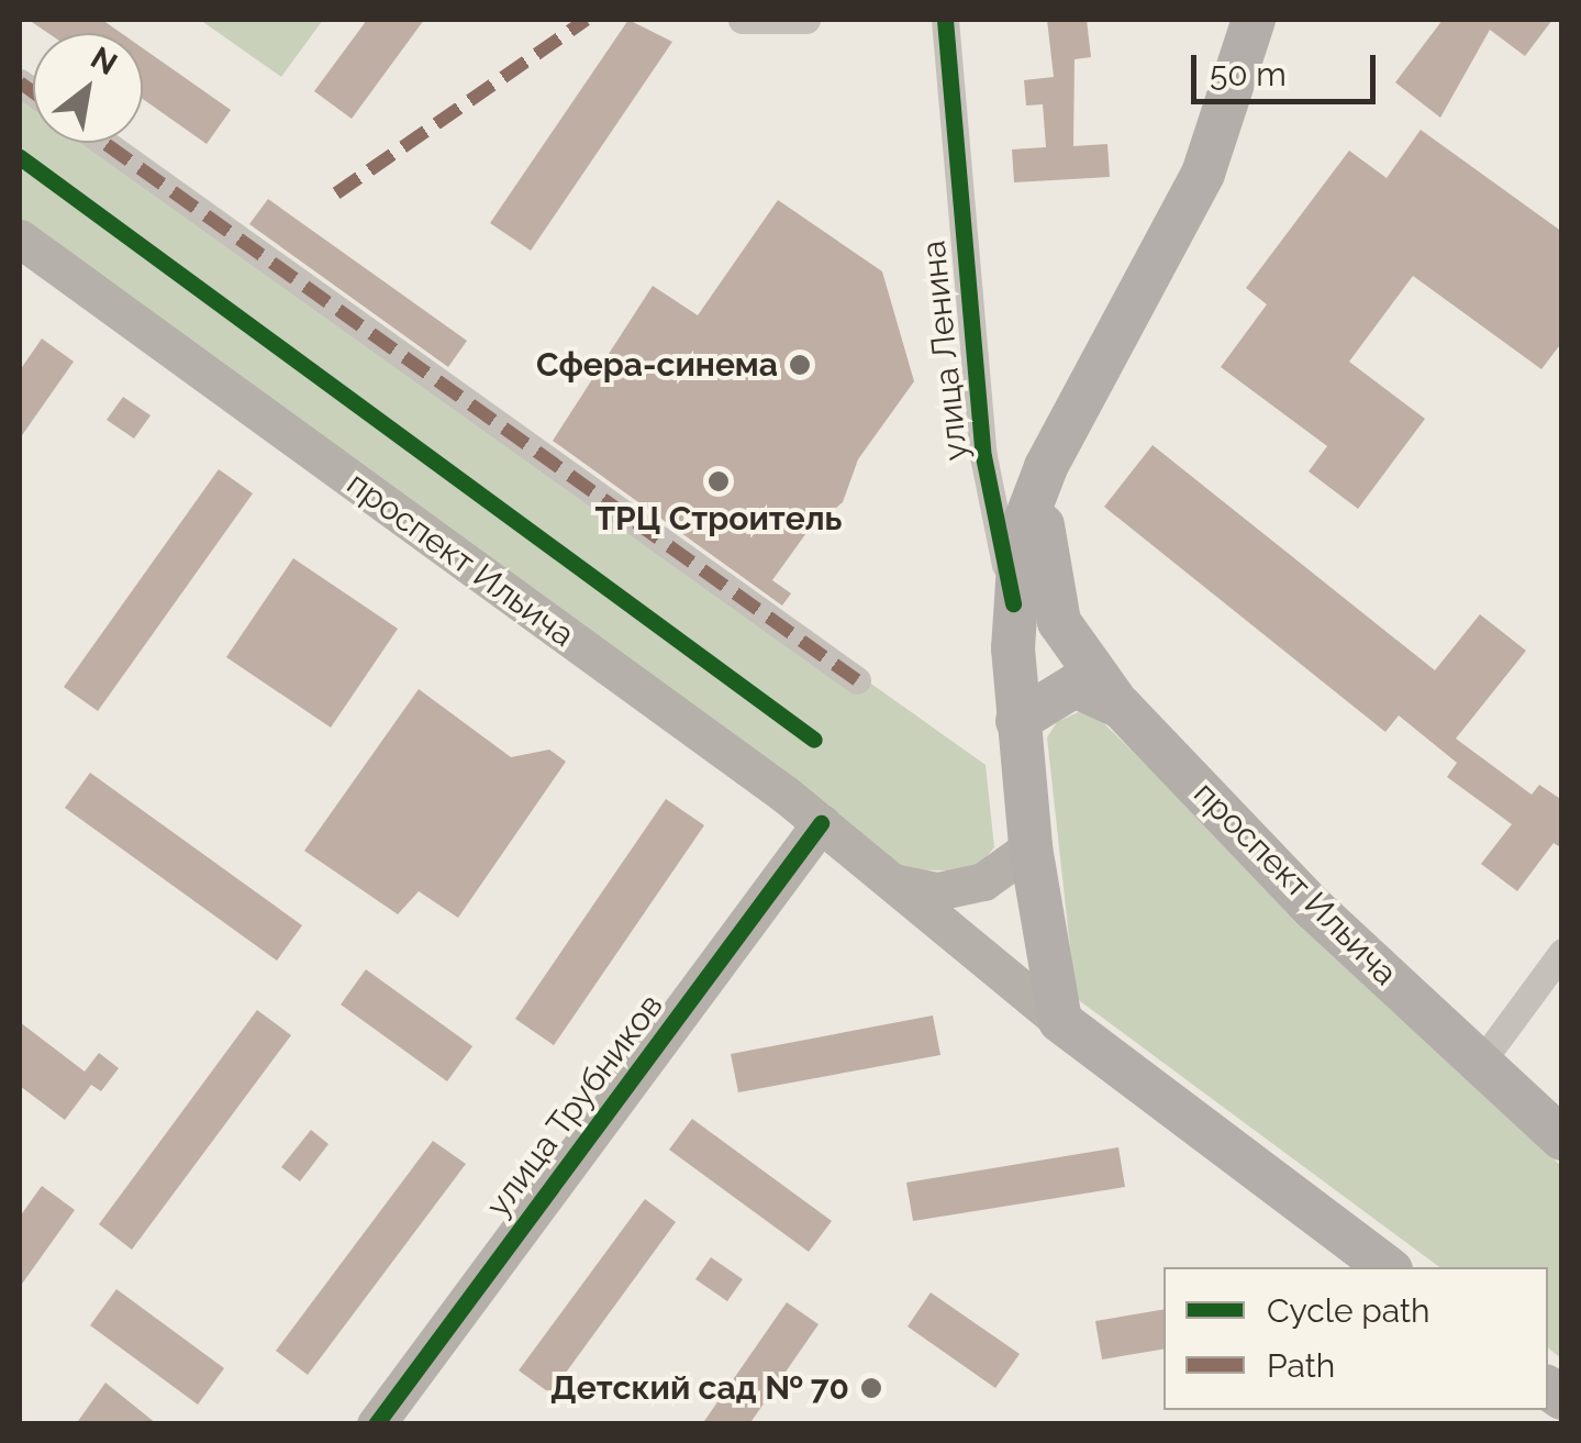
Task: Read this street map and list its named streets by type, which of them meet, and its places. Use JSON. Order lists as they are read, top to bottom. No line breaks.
{"streets":{"main road":["улица Ленина","проспект Ильича","улица Трубников"]},"crossings":[["улица Ленина","проспект Ильича"],["проспект Ильича","улица Трубников"]],"places":["Сфера-синема","ТРЦ Строитель","Детский сад № 70"],"legend":["Cycle path","Path"],"scale_bar":"50 m","north":"top right"}
